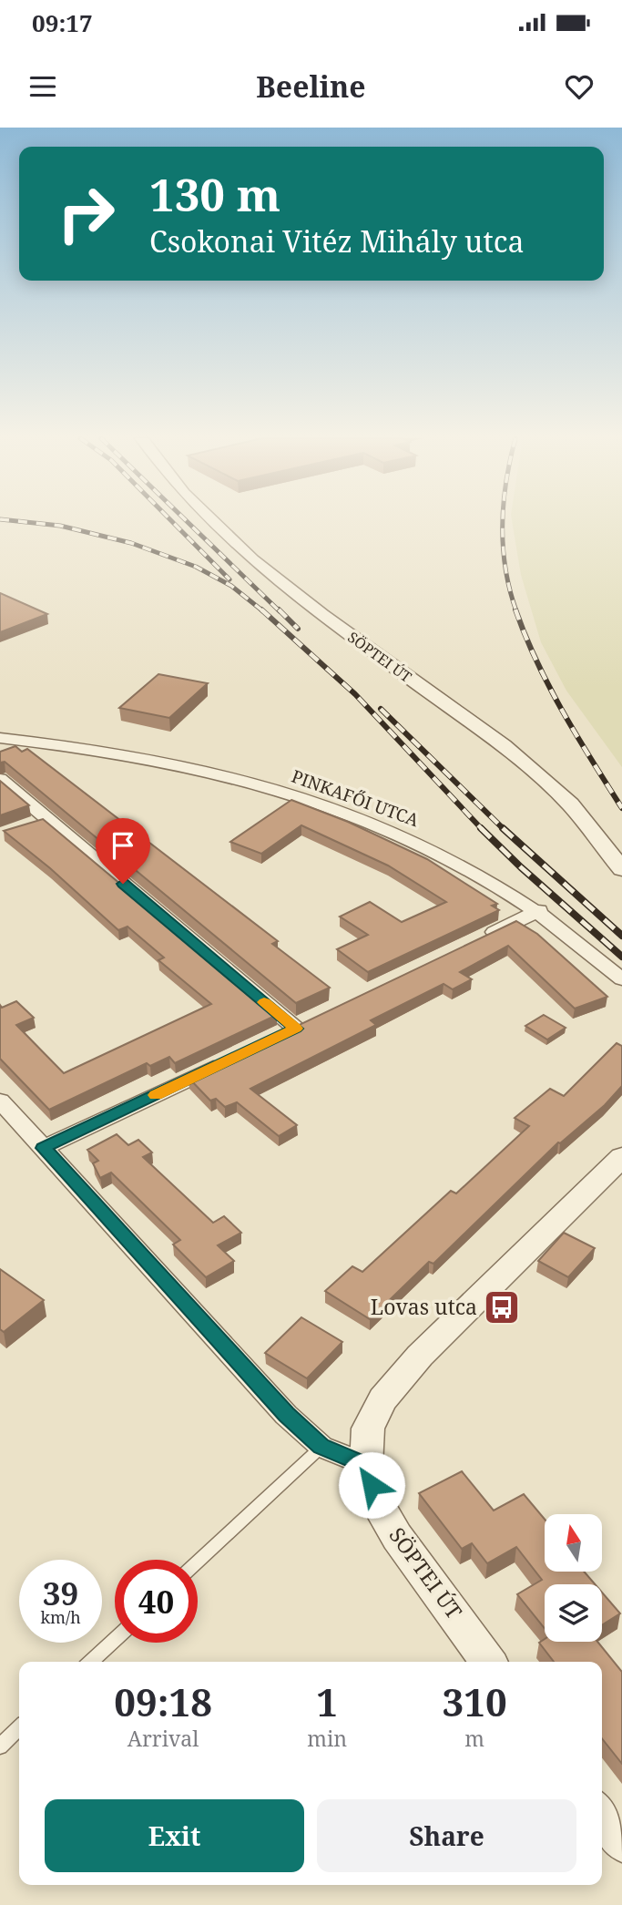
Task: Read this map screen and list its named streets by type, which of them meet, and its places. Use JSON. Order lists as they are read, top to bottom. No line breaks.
{"streets":{"street":["SÖPTEI ÚT","PINKAFŐI UTCA"]},"places":{"bus stop":["Lovas utca"]},"north":"top","page":{"status":"09:17","header":"Beeline","turn":["130 m","Csokonai Vitéz Mihály utca"],"speed":"39 km/h","limit":"40","eta":["09:18","Arrival","1","min","310","m"],"buttons":["Exit","Share"]}}
